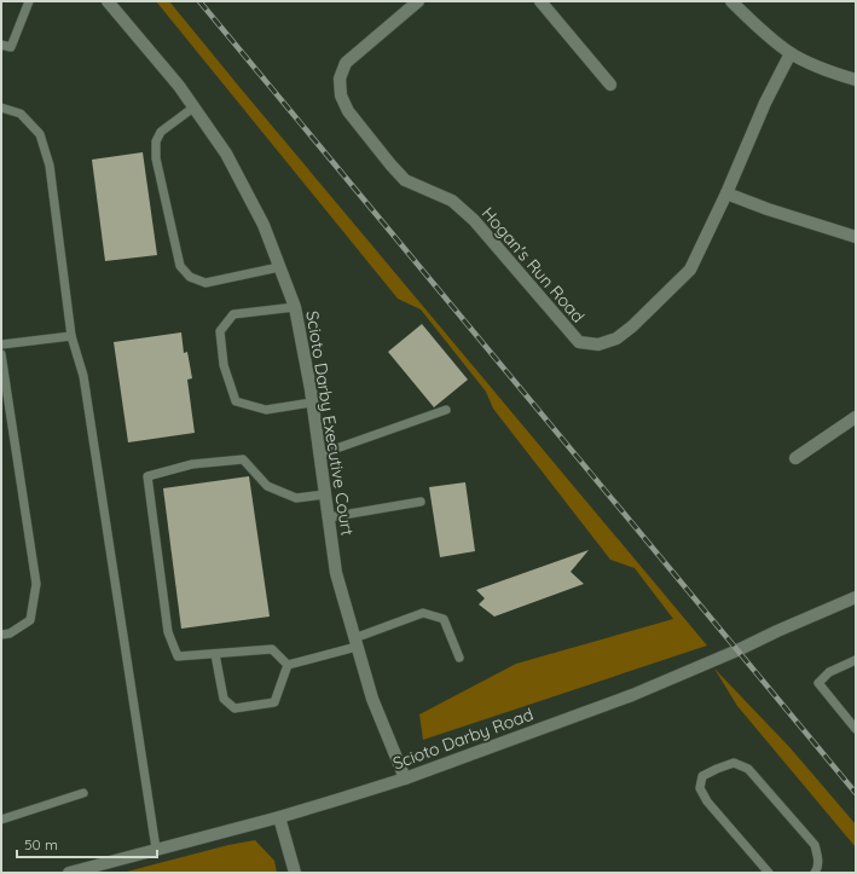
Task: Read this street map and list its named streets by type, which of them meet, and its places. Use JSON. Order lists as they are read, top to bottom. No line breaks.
{"streets":{"street":["Hogan's Run Road","Scioto Darby Executive Court","Scioto Darby Road"]},"crossings":[["Scioto Darby Executive Court","Scioto Darby Road"]],"scale_bar":"50 m"}
